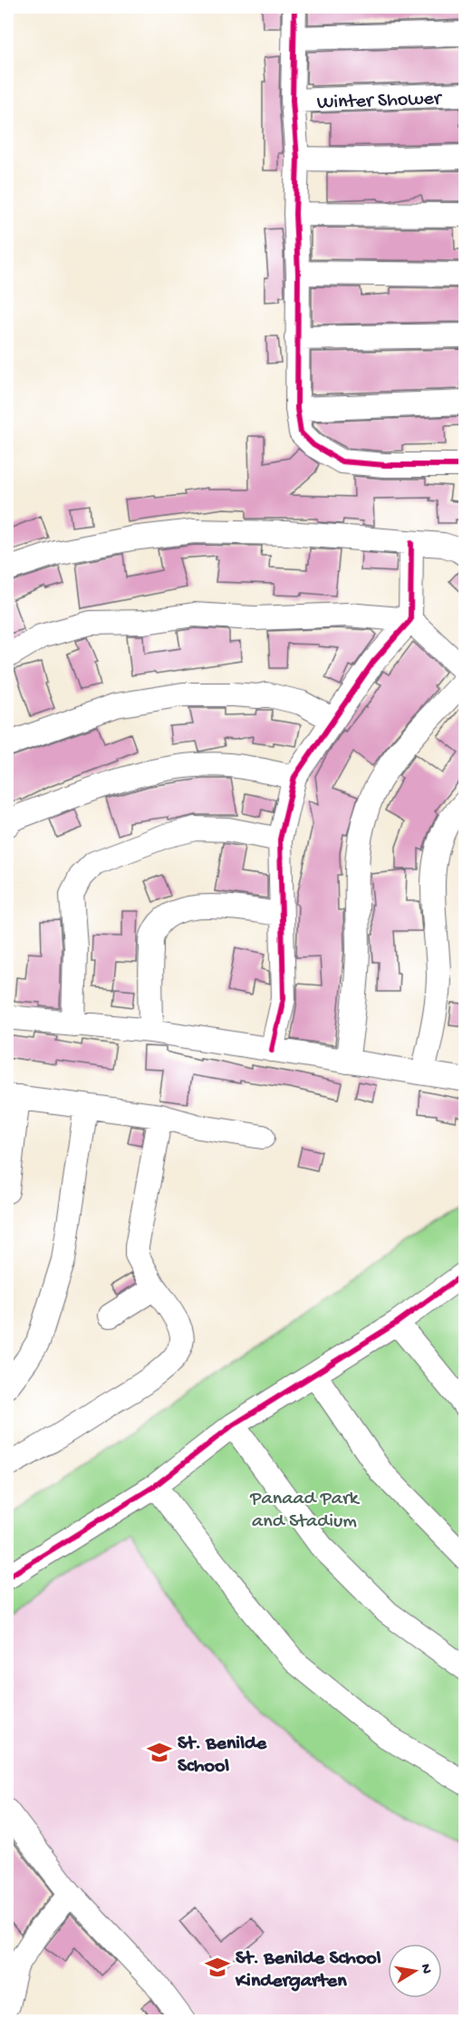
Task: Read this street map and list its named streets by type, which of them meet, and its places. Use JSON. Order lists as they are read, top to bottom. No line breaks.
{"streets":{"street":["Winter Shower"]},"parks":["Panaad Park and Stadium"],"places":{"school or university":["St. Benilde School","St. Benilde School Kindergarten"]},"north":"right"}
